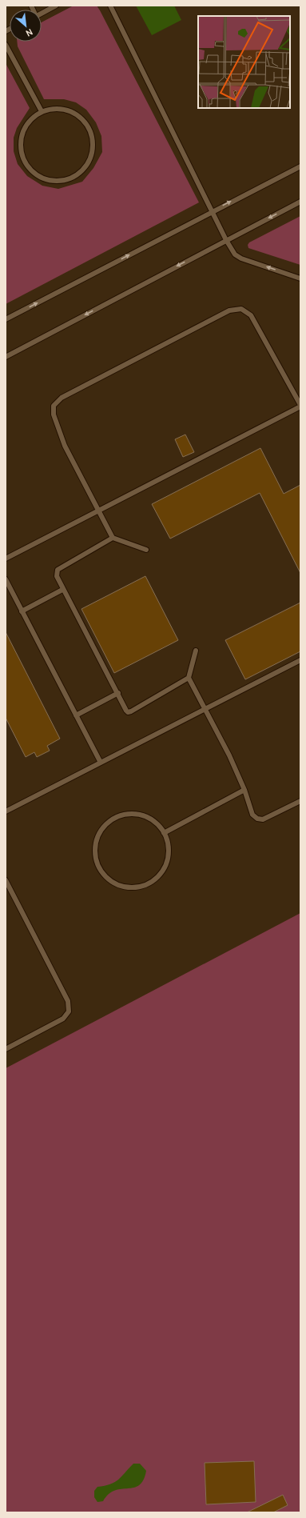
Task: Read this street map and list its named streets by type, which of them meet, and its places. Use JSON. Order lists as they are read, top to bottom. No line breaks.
{"north":"bottom right"}
